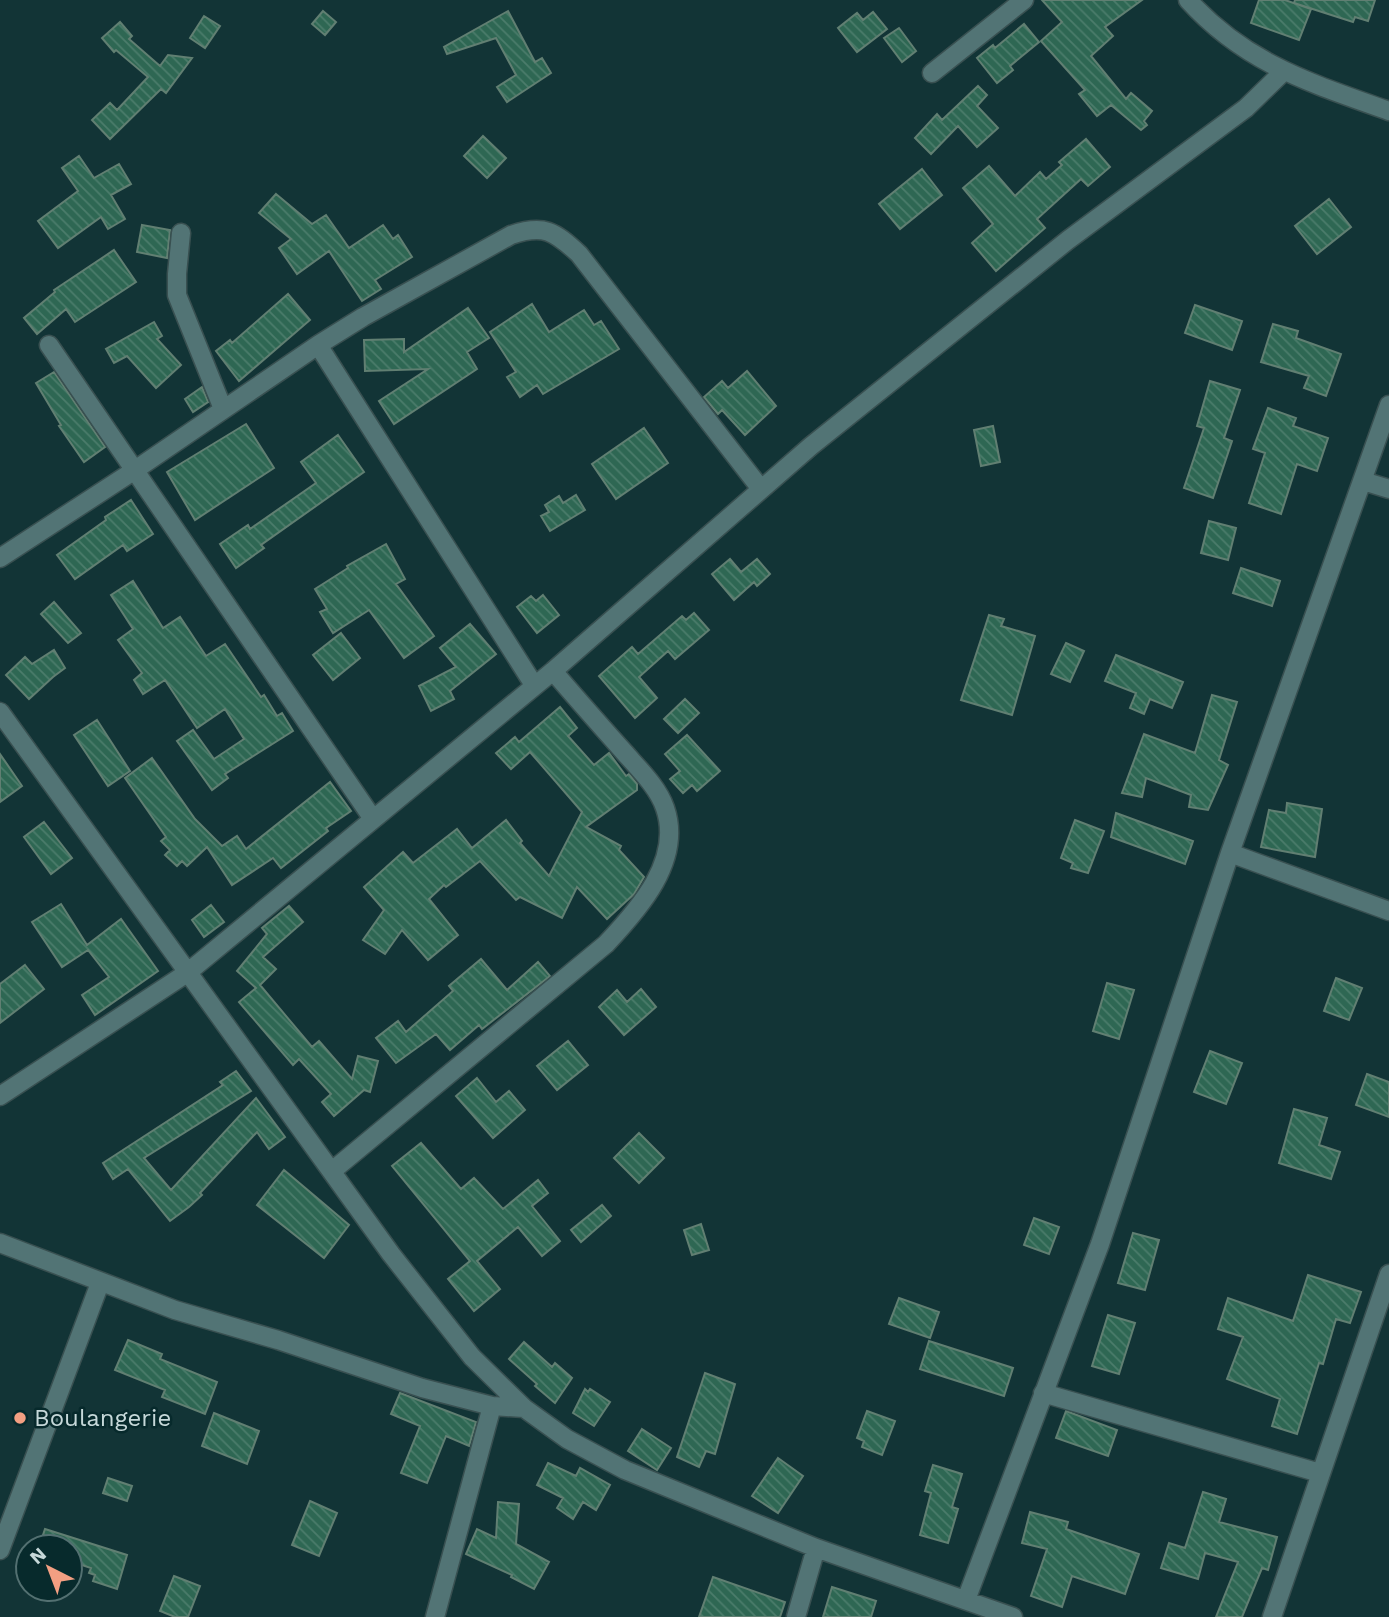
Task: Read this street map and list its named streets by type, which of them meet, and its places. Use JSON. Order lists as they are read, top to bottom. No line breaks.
{"places":["Boulangerie"],"north":"top left"}
